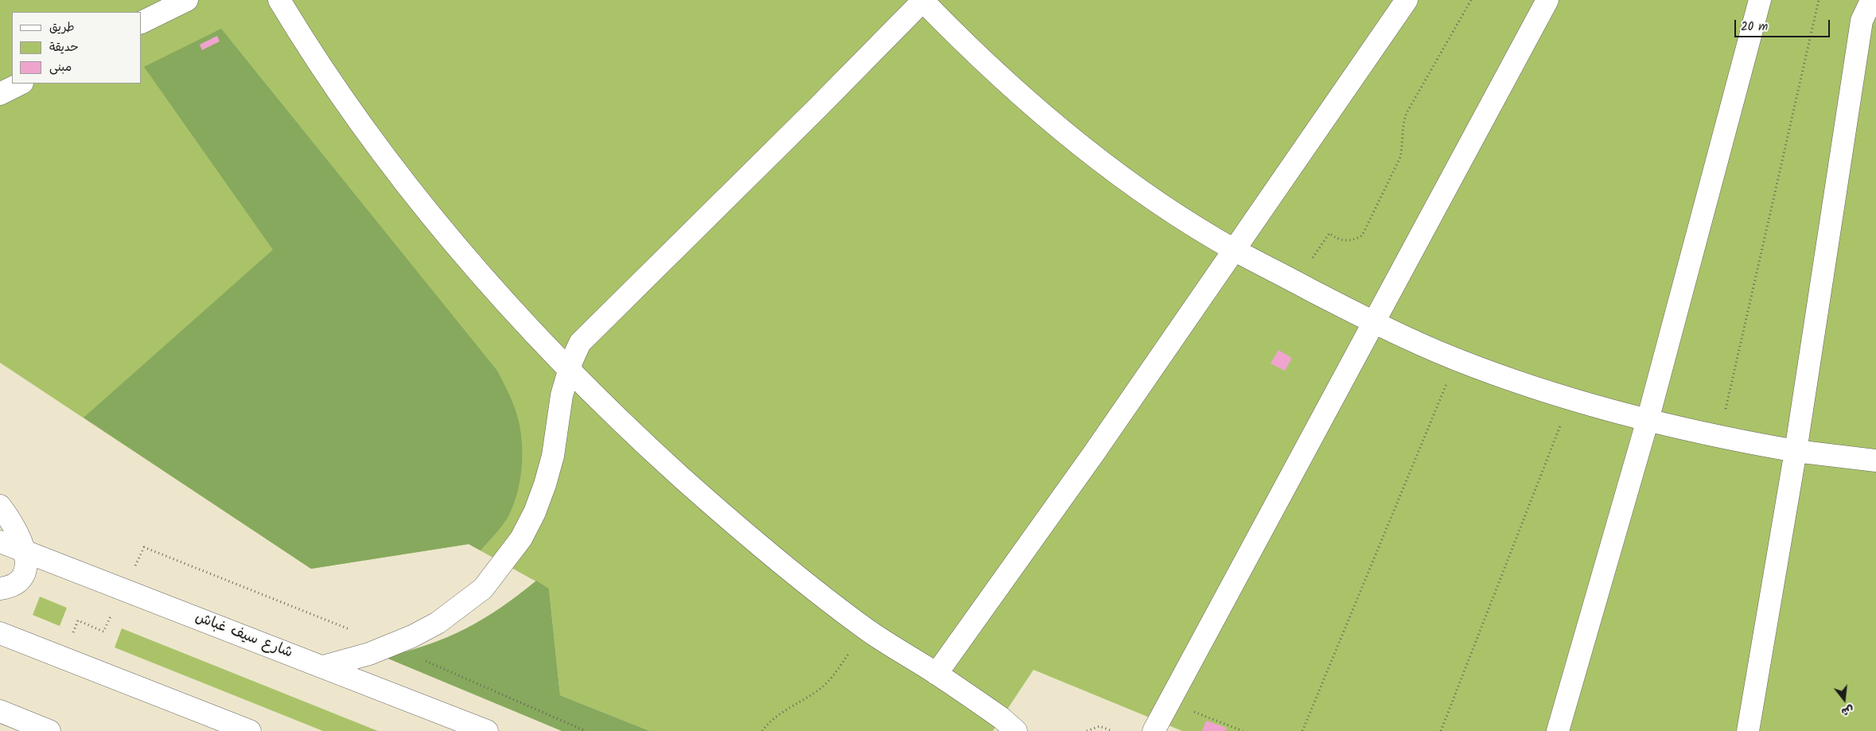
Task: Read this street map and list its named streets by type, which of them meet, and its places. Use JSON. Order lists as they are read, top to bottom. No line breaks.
{"streets":{"street":["شارع سيف غباش"]},"legend":["طريق","حديقة","مبنى"],"scale_bar":"20 m","north":"bottom"}
